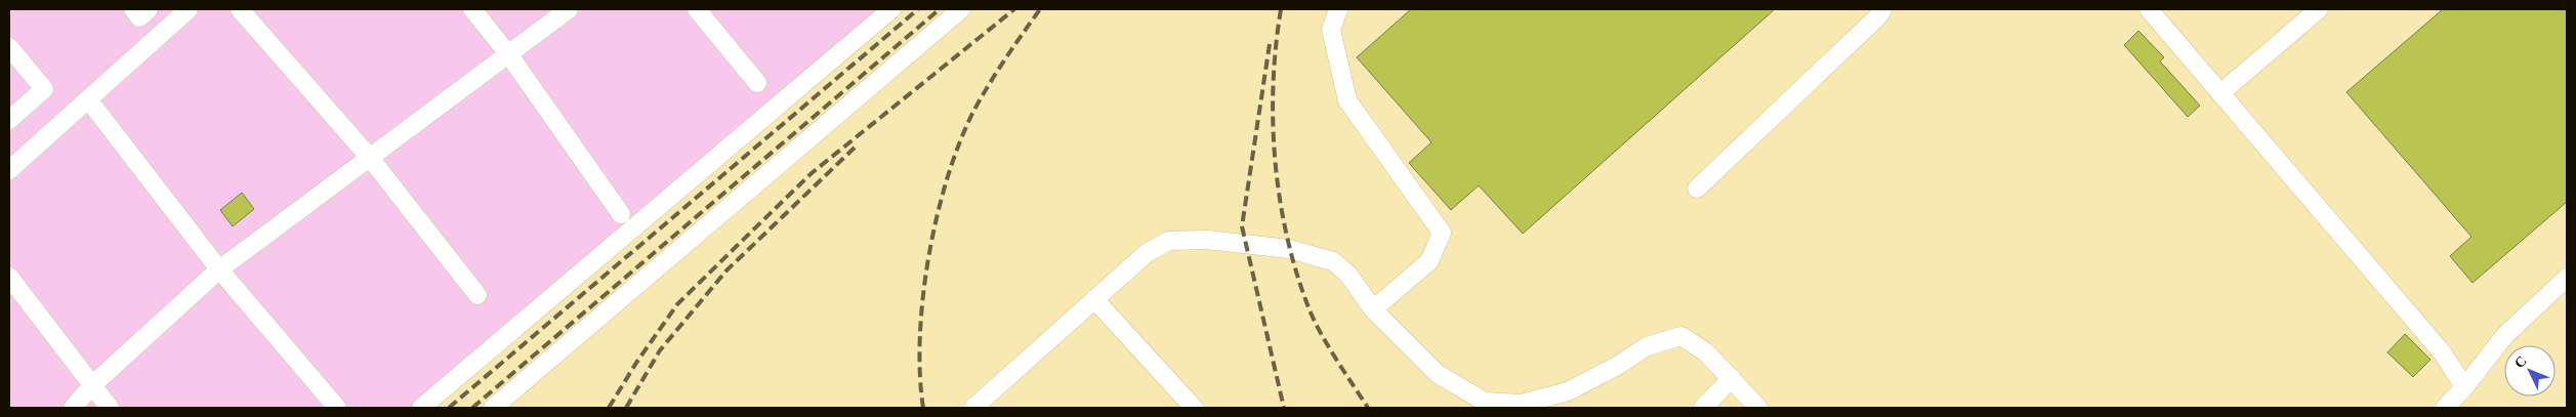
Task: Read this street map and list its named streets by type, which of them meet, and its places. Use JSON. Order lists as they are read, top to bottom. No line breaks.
{"north":"top left"}
